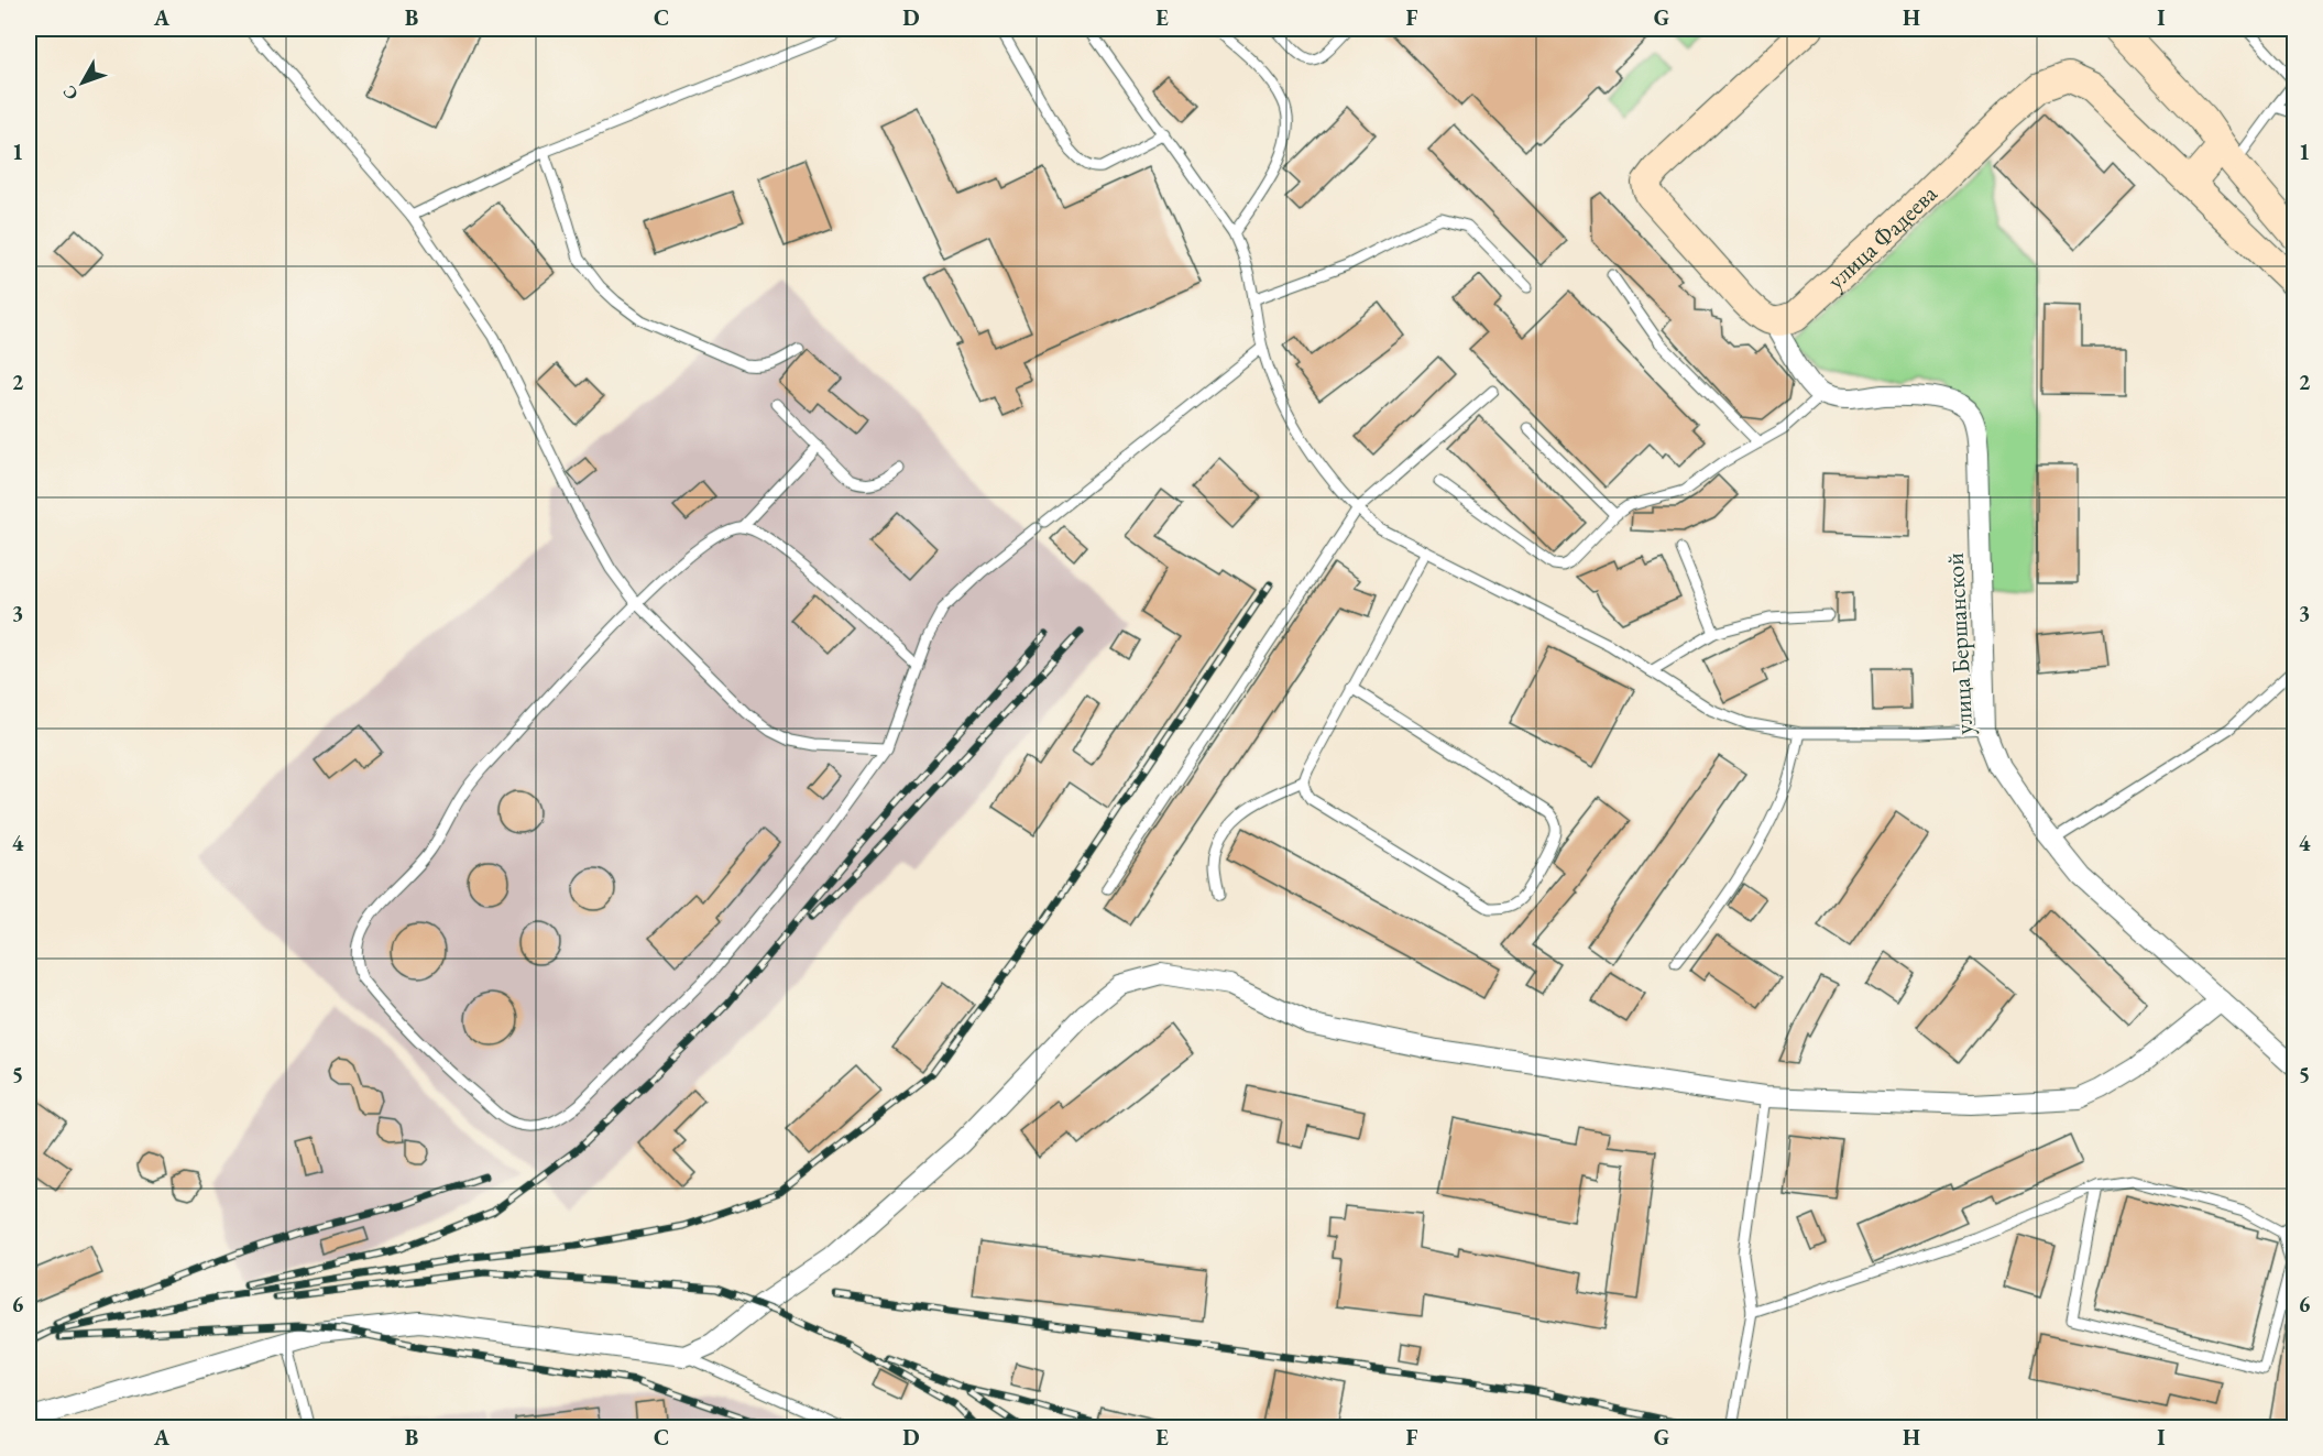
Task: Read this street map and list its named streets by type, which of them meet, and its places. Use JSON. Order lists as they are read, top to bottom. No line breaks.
{"streets":{"main road":["улица Фадеева"],"street":["улица Бершанской"]},"north":"bottom left","grid":{"columns":["A","B","C","D","E","F","G","H","I"],"rows":["1","2","3","4","5","6"]}}
